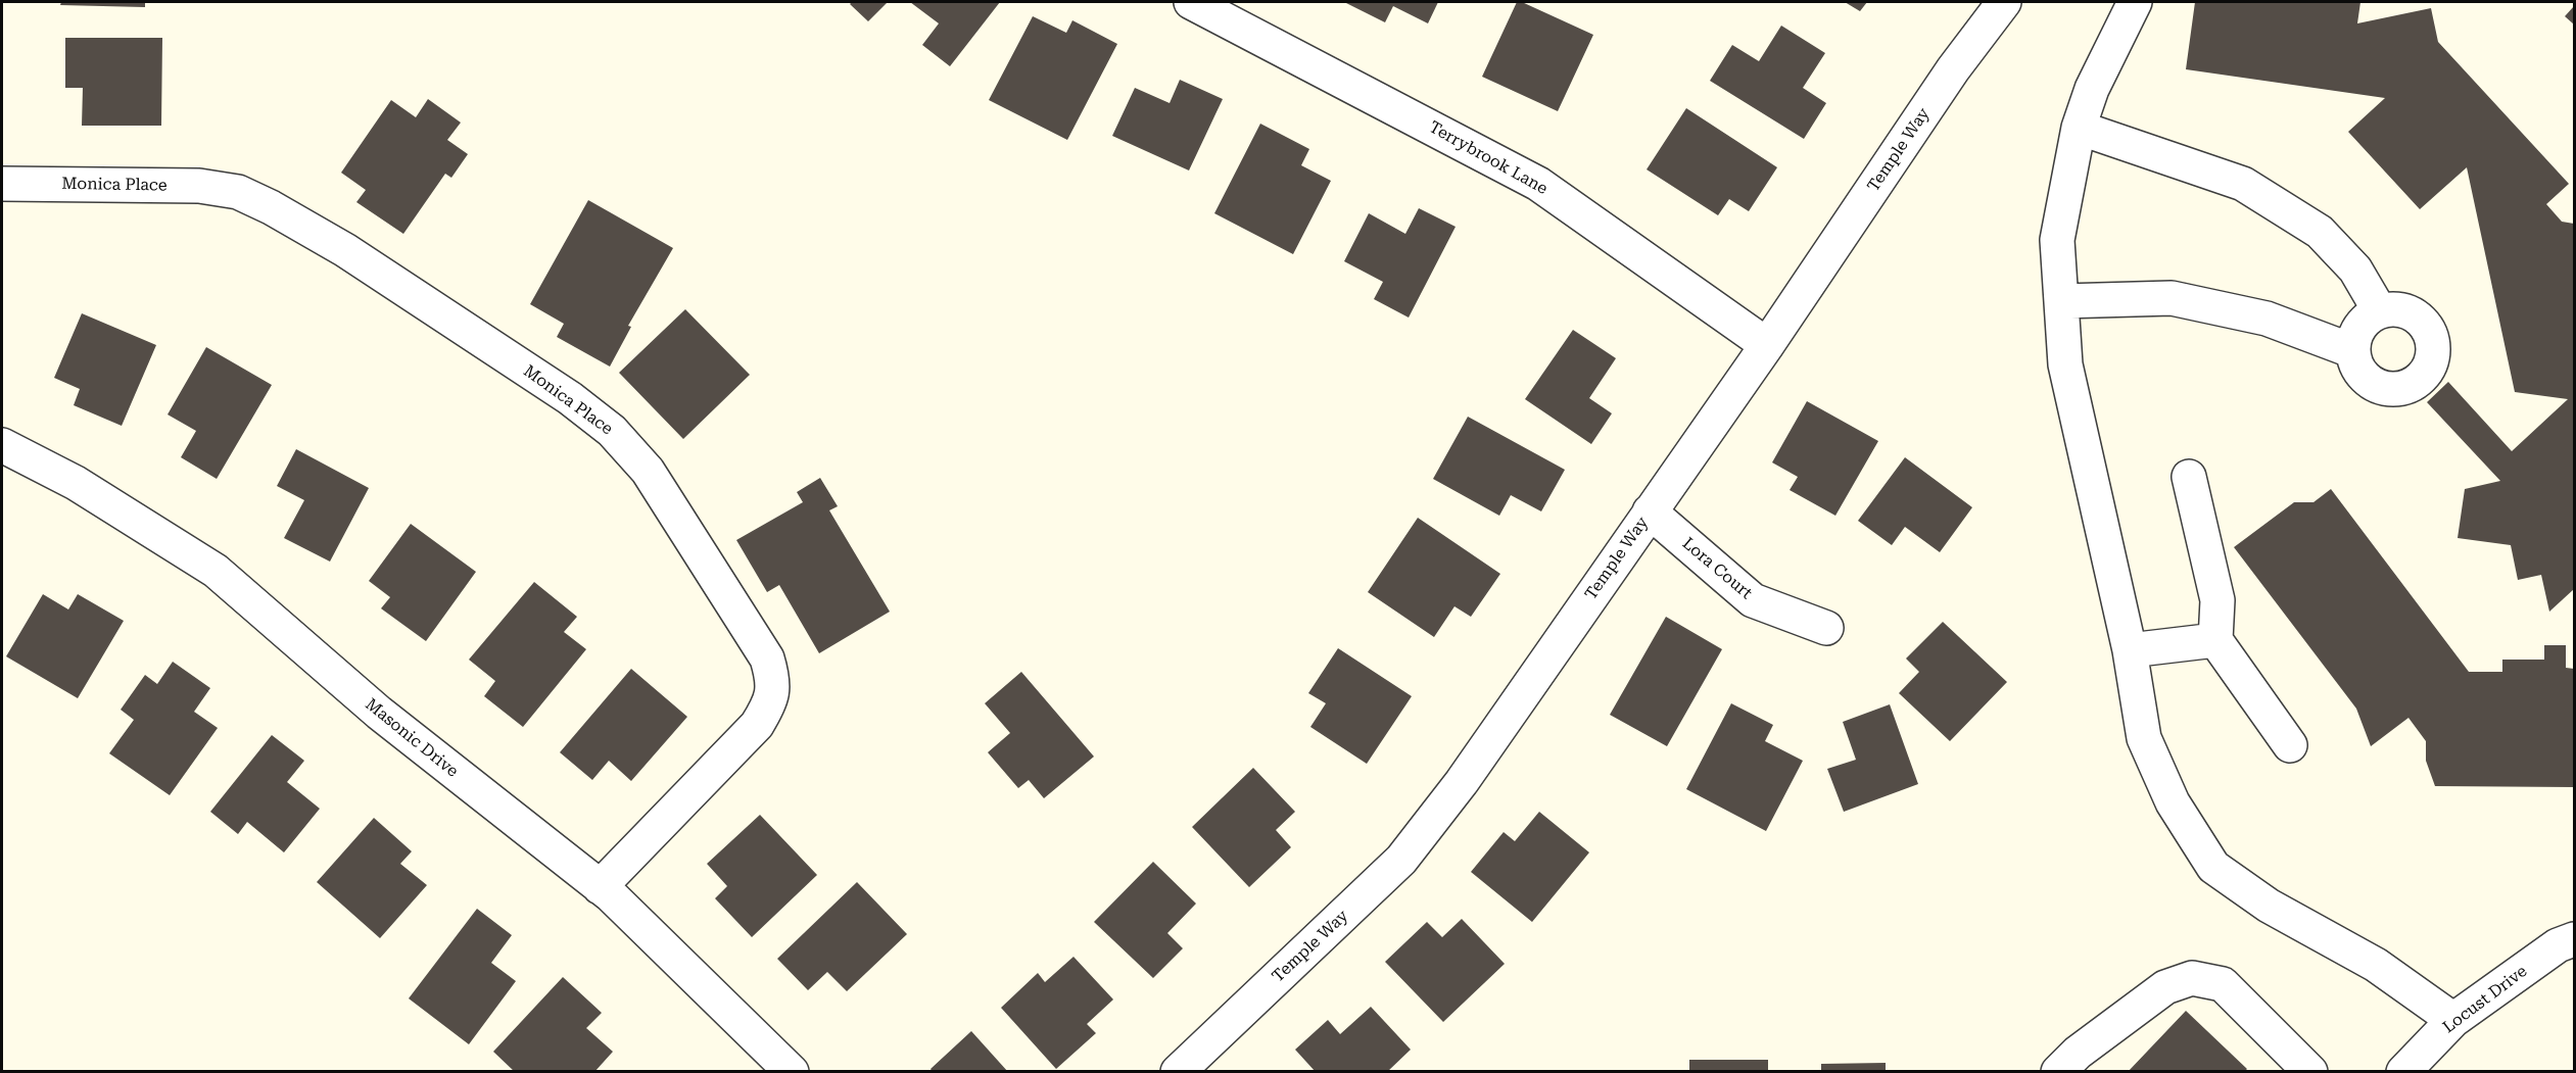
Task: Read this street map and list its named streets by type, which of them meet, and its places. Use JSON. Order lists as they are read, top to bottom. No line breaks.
{"streets":{"street":["Temple Way","Terrybrook Lane","Monica Place","Lora Court","Masonic Drive","Locust Drive"]},"crossings":[["Temple Way","Terrybrook Lane"],["Temple Way","Lora Court"],["Monica Place","Masonic Drive"]]}
